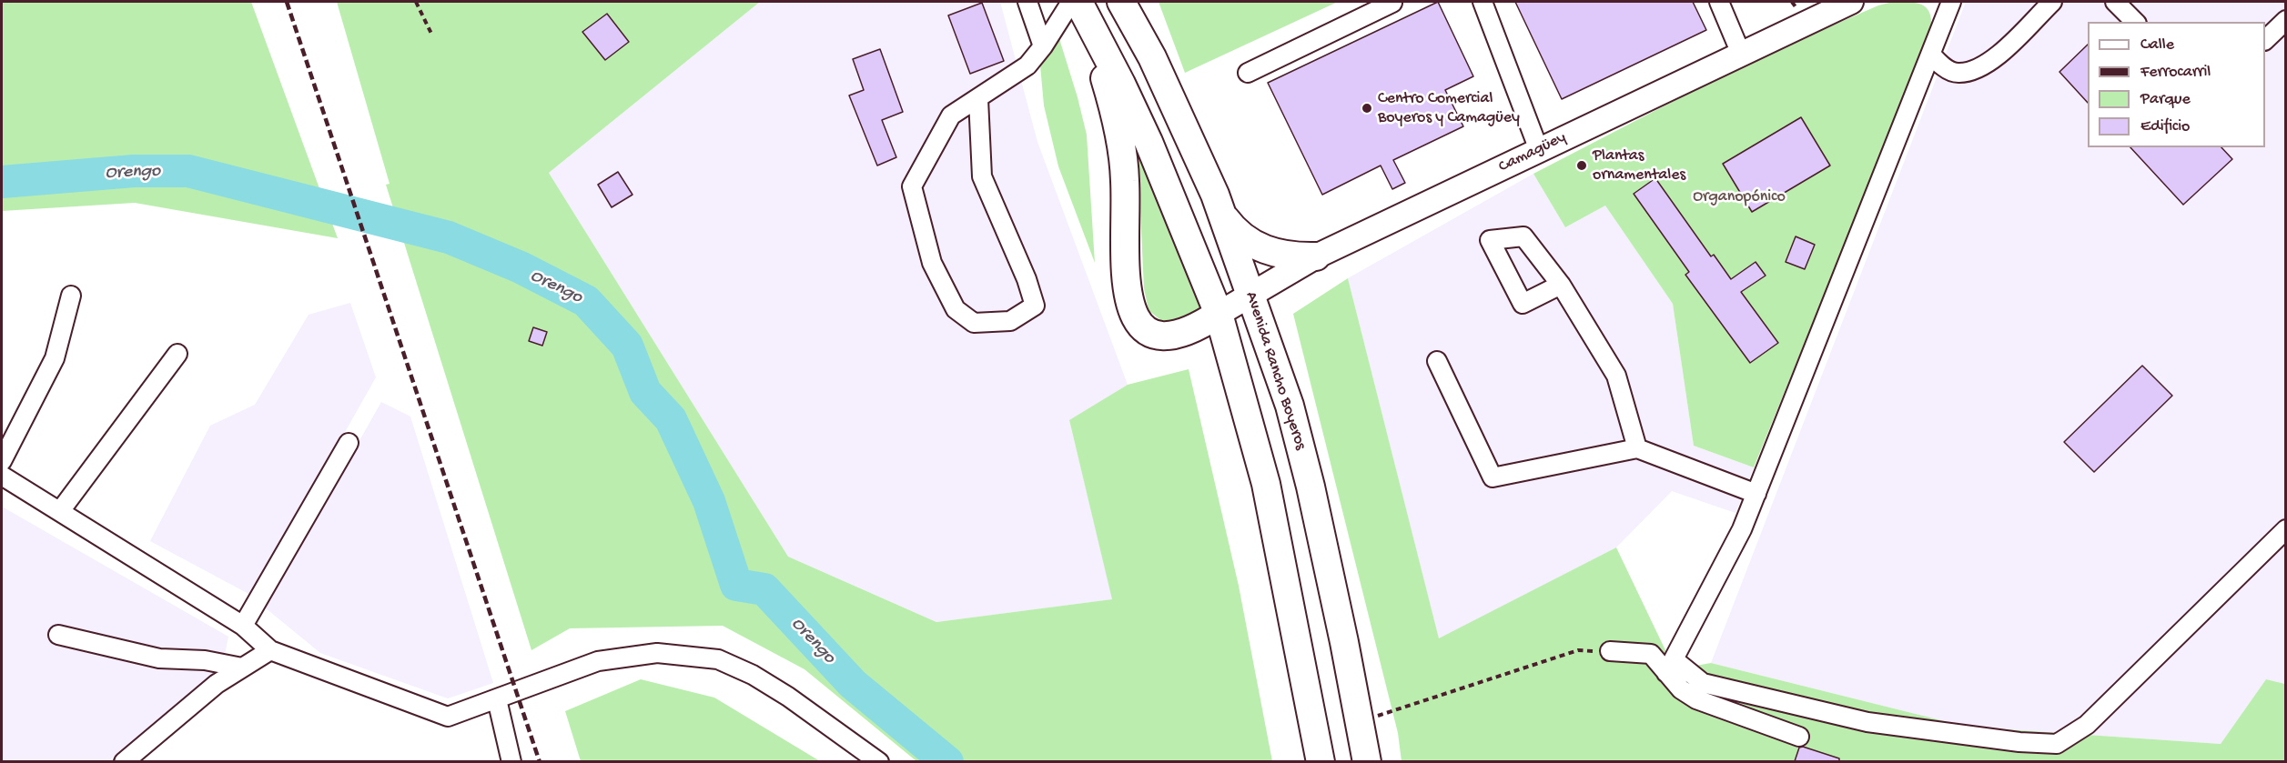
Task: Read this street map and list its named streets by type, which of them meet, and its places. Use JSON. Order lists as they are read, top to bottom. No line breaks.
{"streets":{"highway":["Avenida Rancho Boyeros"],"main road":["Camagüey"]},"crossings":[["Camagüey","Avenida Rancho Boyeros"]],"water":["Orengo"],"parks":["Organopónico"],"places":["Centro Comercial Boyeros y Camagüey","Plantas ornamentales"],"legend":["Calle","Ferrocarril","Parque","Edificio"]}
